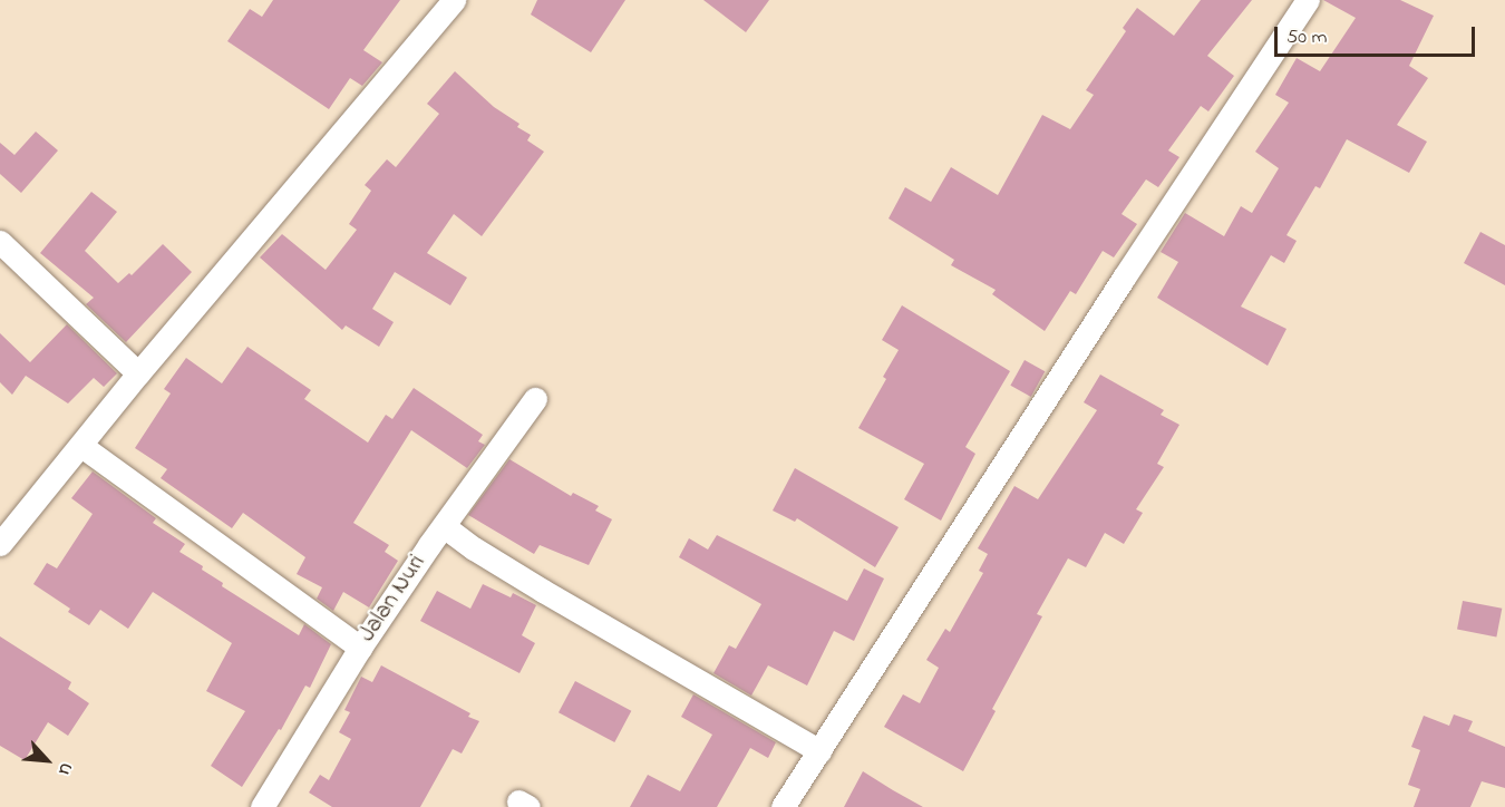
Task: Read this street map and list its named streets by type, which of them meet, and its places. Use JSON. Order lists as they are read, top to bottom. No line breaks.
{"streets":{"street":["Jalan Nuri"]},"scale_bar":"50 m","north":"bottom right"}
